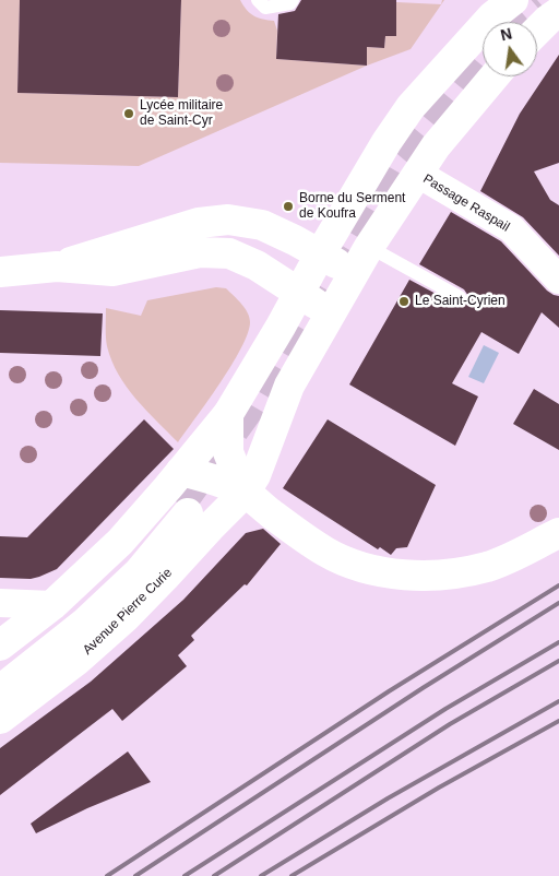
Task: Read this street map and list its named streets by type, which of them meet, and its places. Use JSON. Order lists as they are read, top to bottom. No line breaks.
{"streets":{"main road":["Avenue Pierre Curie"],"street":["Passage Raspail"]},"crossings":[["Passage Raspail","Avenue Pierre Curie"]],"places":["Lycée militaire de Saint-Cyr","Borne du Serment de Koufra","Le Saint-Cyrien"],"north":"top"}
